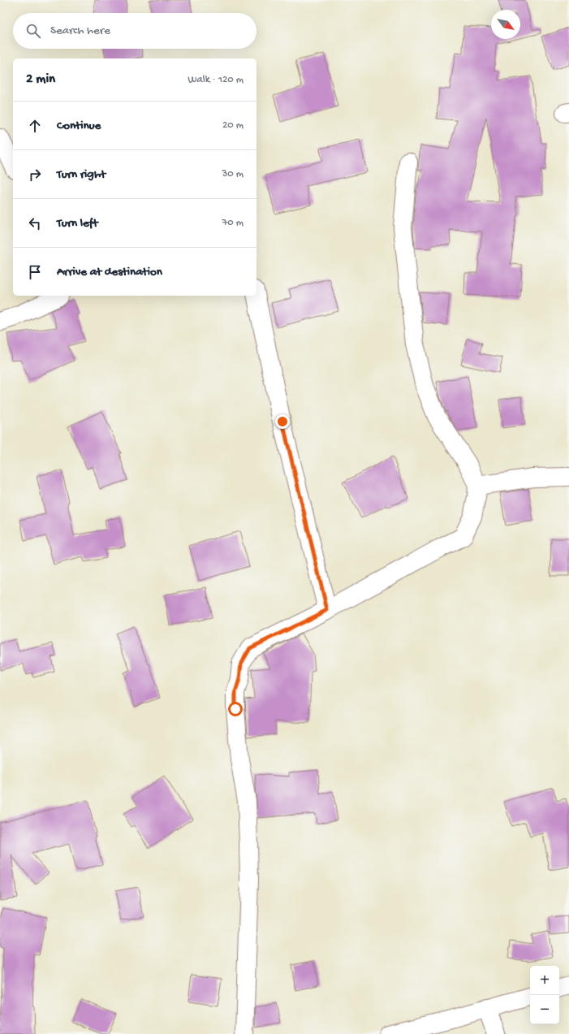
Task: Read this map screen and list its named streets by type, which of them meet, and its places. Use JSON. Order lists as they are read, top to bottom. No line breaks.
{"north":"bottom right","page":{"search":"Search here","heading":["2 min","Walk · 120 m"],"list":[["Continue","20 m"],["Turn right","30 m"],["Turn left","70 m"],"Arrive at destination"],"map_buttons":["+","−"]}}
